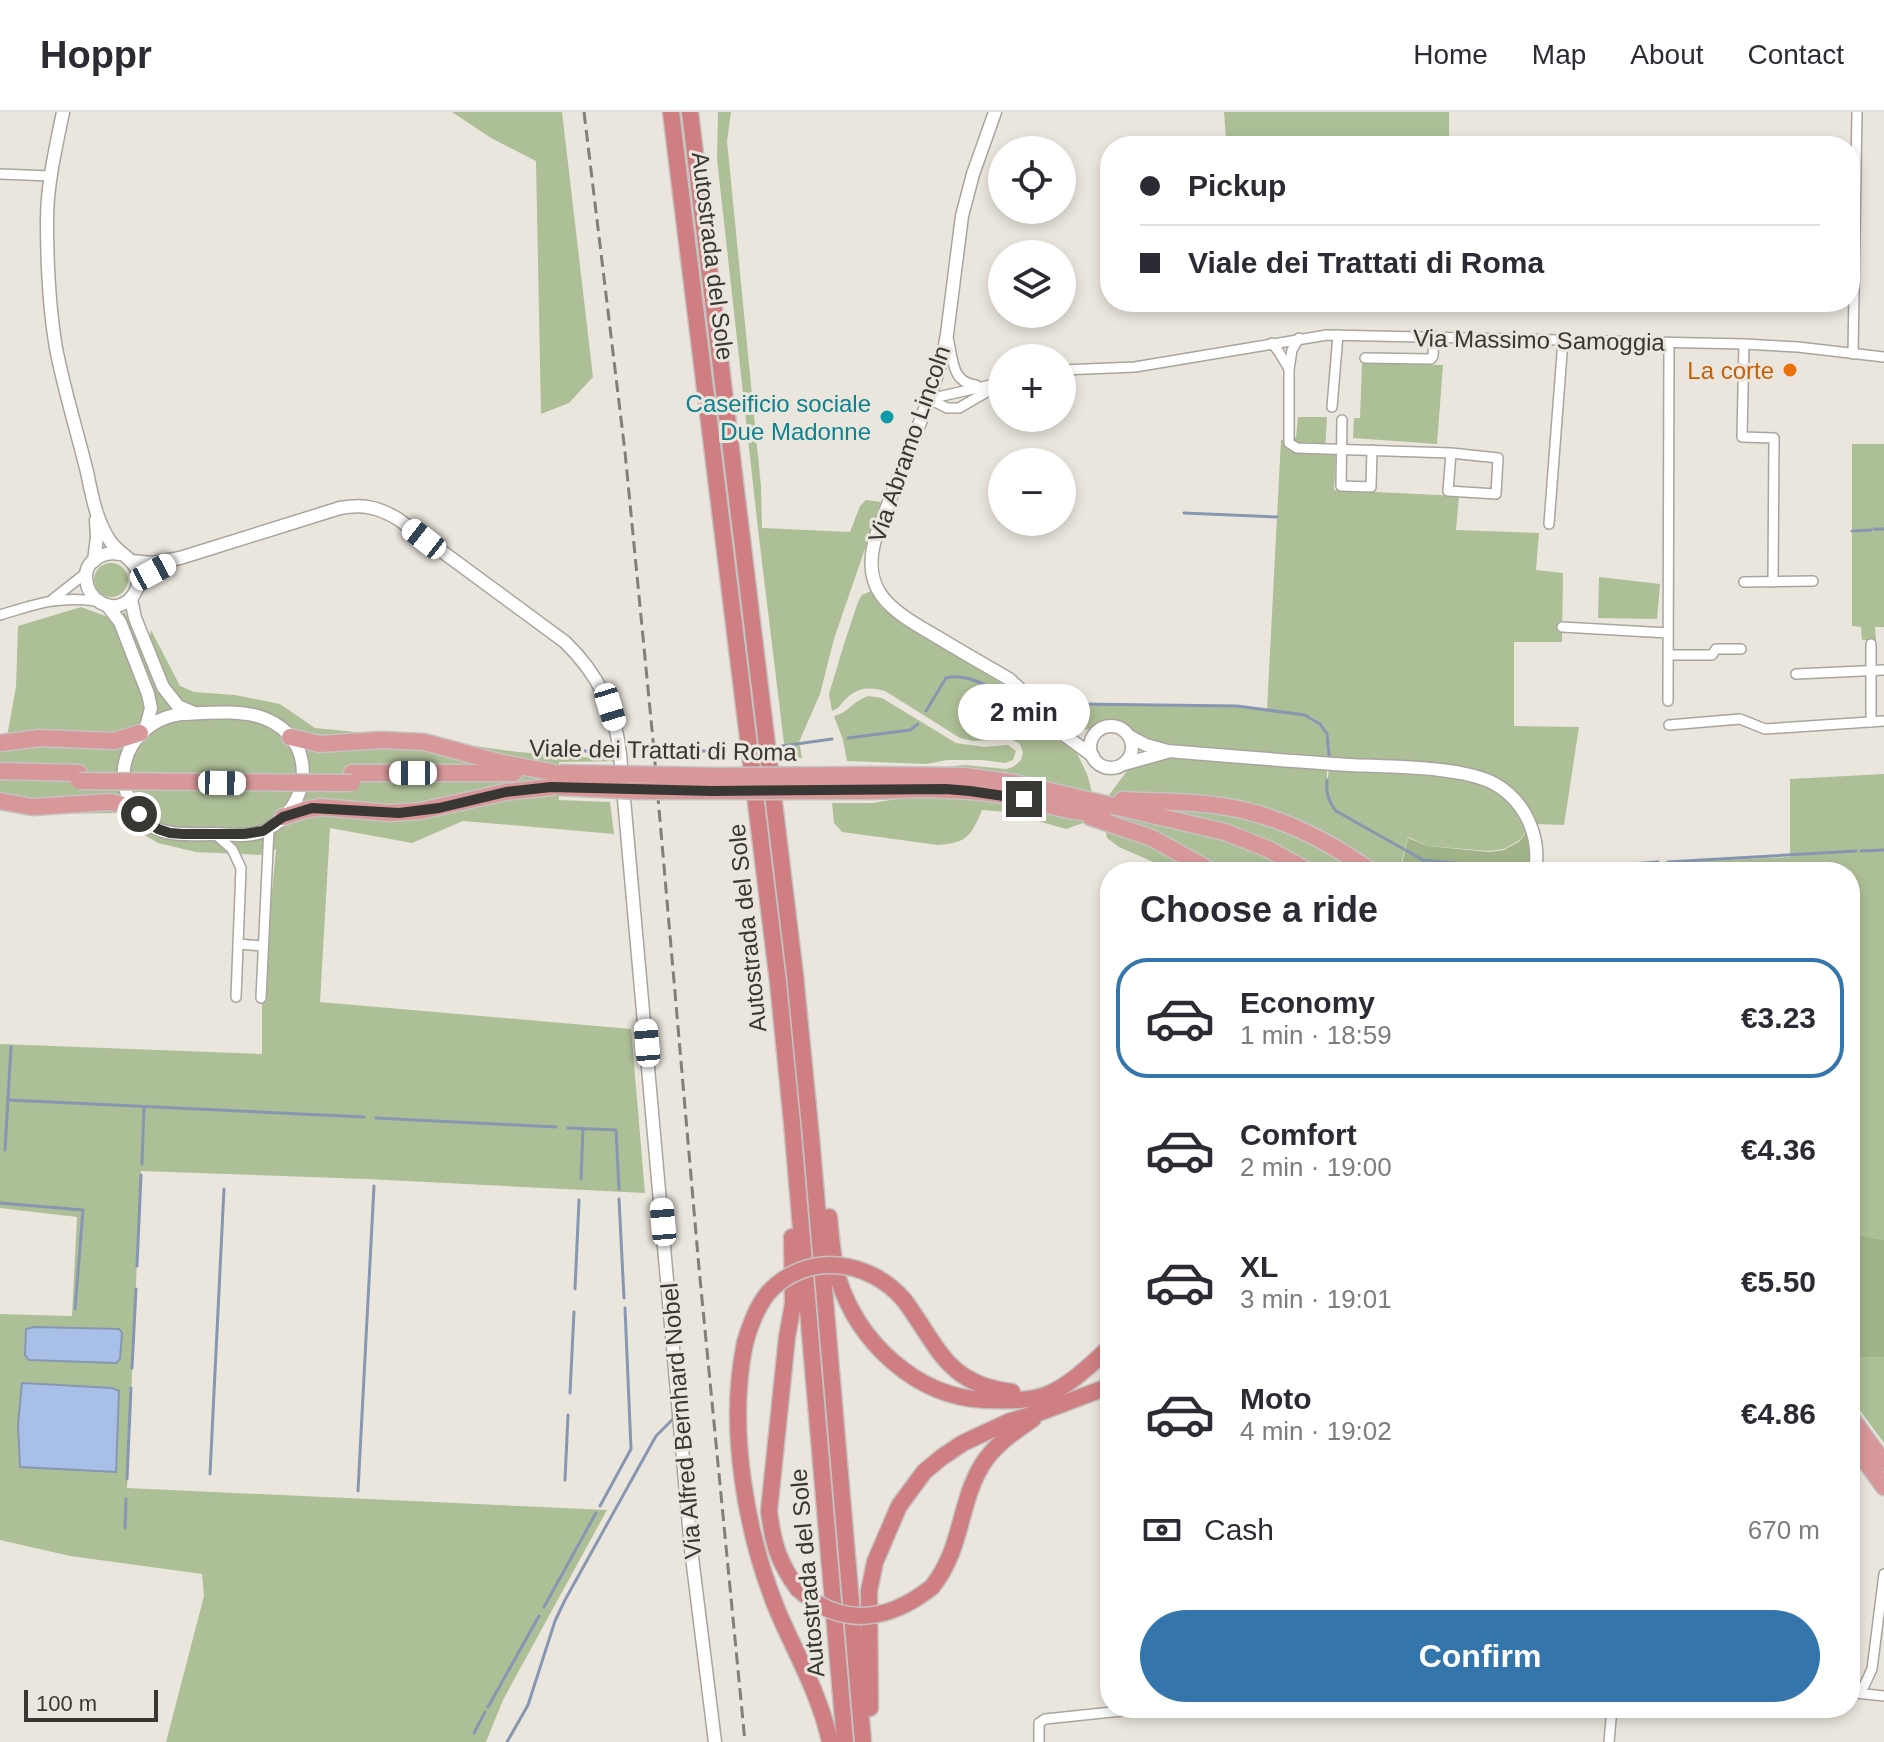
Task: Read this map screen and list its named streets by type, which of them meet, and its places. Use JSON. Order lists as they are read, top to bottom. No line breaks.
{"streets":{"highway":["Autostrada del Sole","Viale dei Trattati di Roma"],"street":["Via Massimo Samoggia","Via Abramo Lincoln","Via Alfred Bernhard Nobel"]},"places":["La corte","Caseificio sociale Due Madonne"],"scale_bar":"100 m","page":{"header":"Hoppr","nav":["Home","Map","About","Contact"],"map_buttons":["+","−"],"banner":["Pickup","Viale dei Trattati di Roma"],"bubble":"2 min","heading":"Choose a ride","list":[{"name":"Economy","note":"1 min · 18:59","value":"€3.23"},{"name":"Comfort","note":"2 min · 19:00","value":"€4.36"},{"name":"XL","note":"3 min · 19:01","value":"€5.50"},{"name":"Moto","note":"4 min · 19:02","value":"€4.86"}],"pay":["Cash","670 m"],"buttons":"Confirm","scale":"100 m"}}
